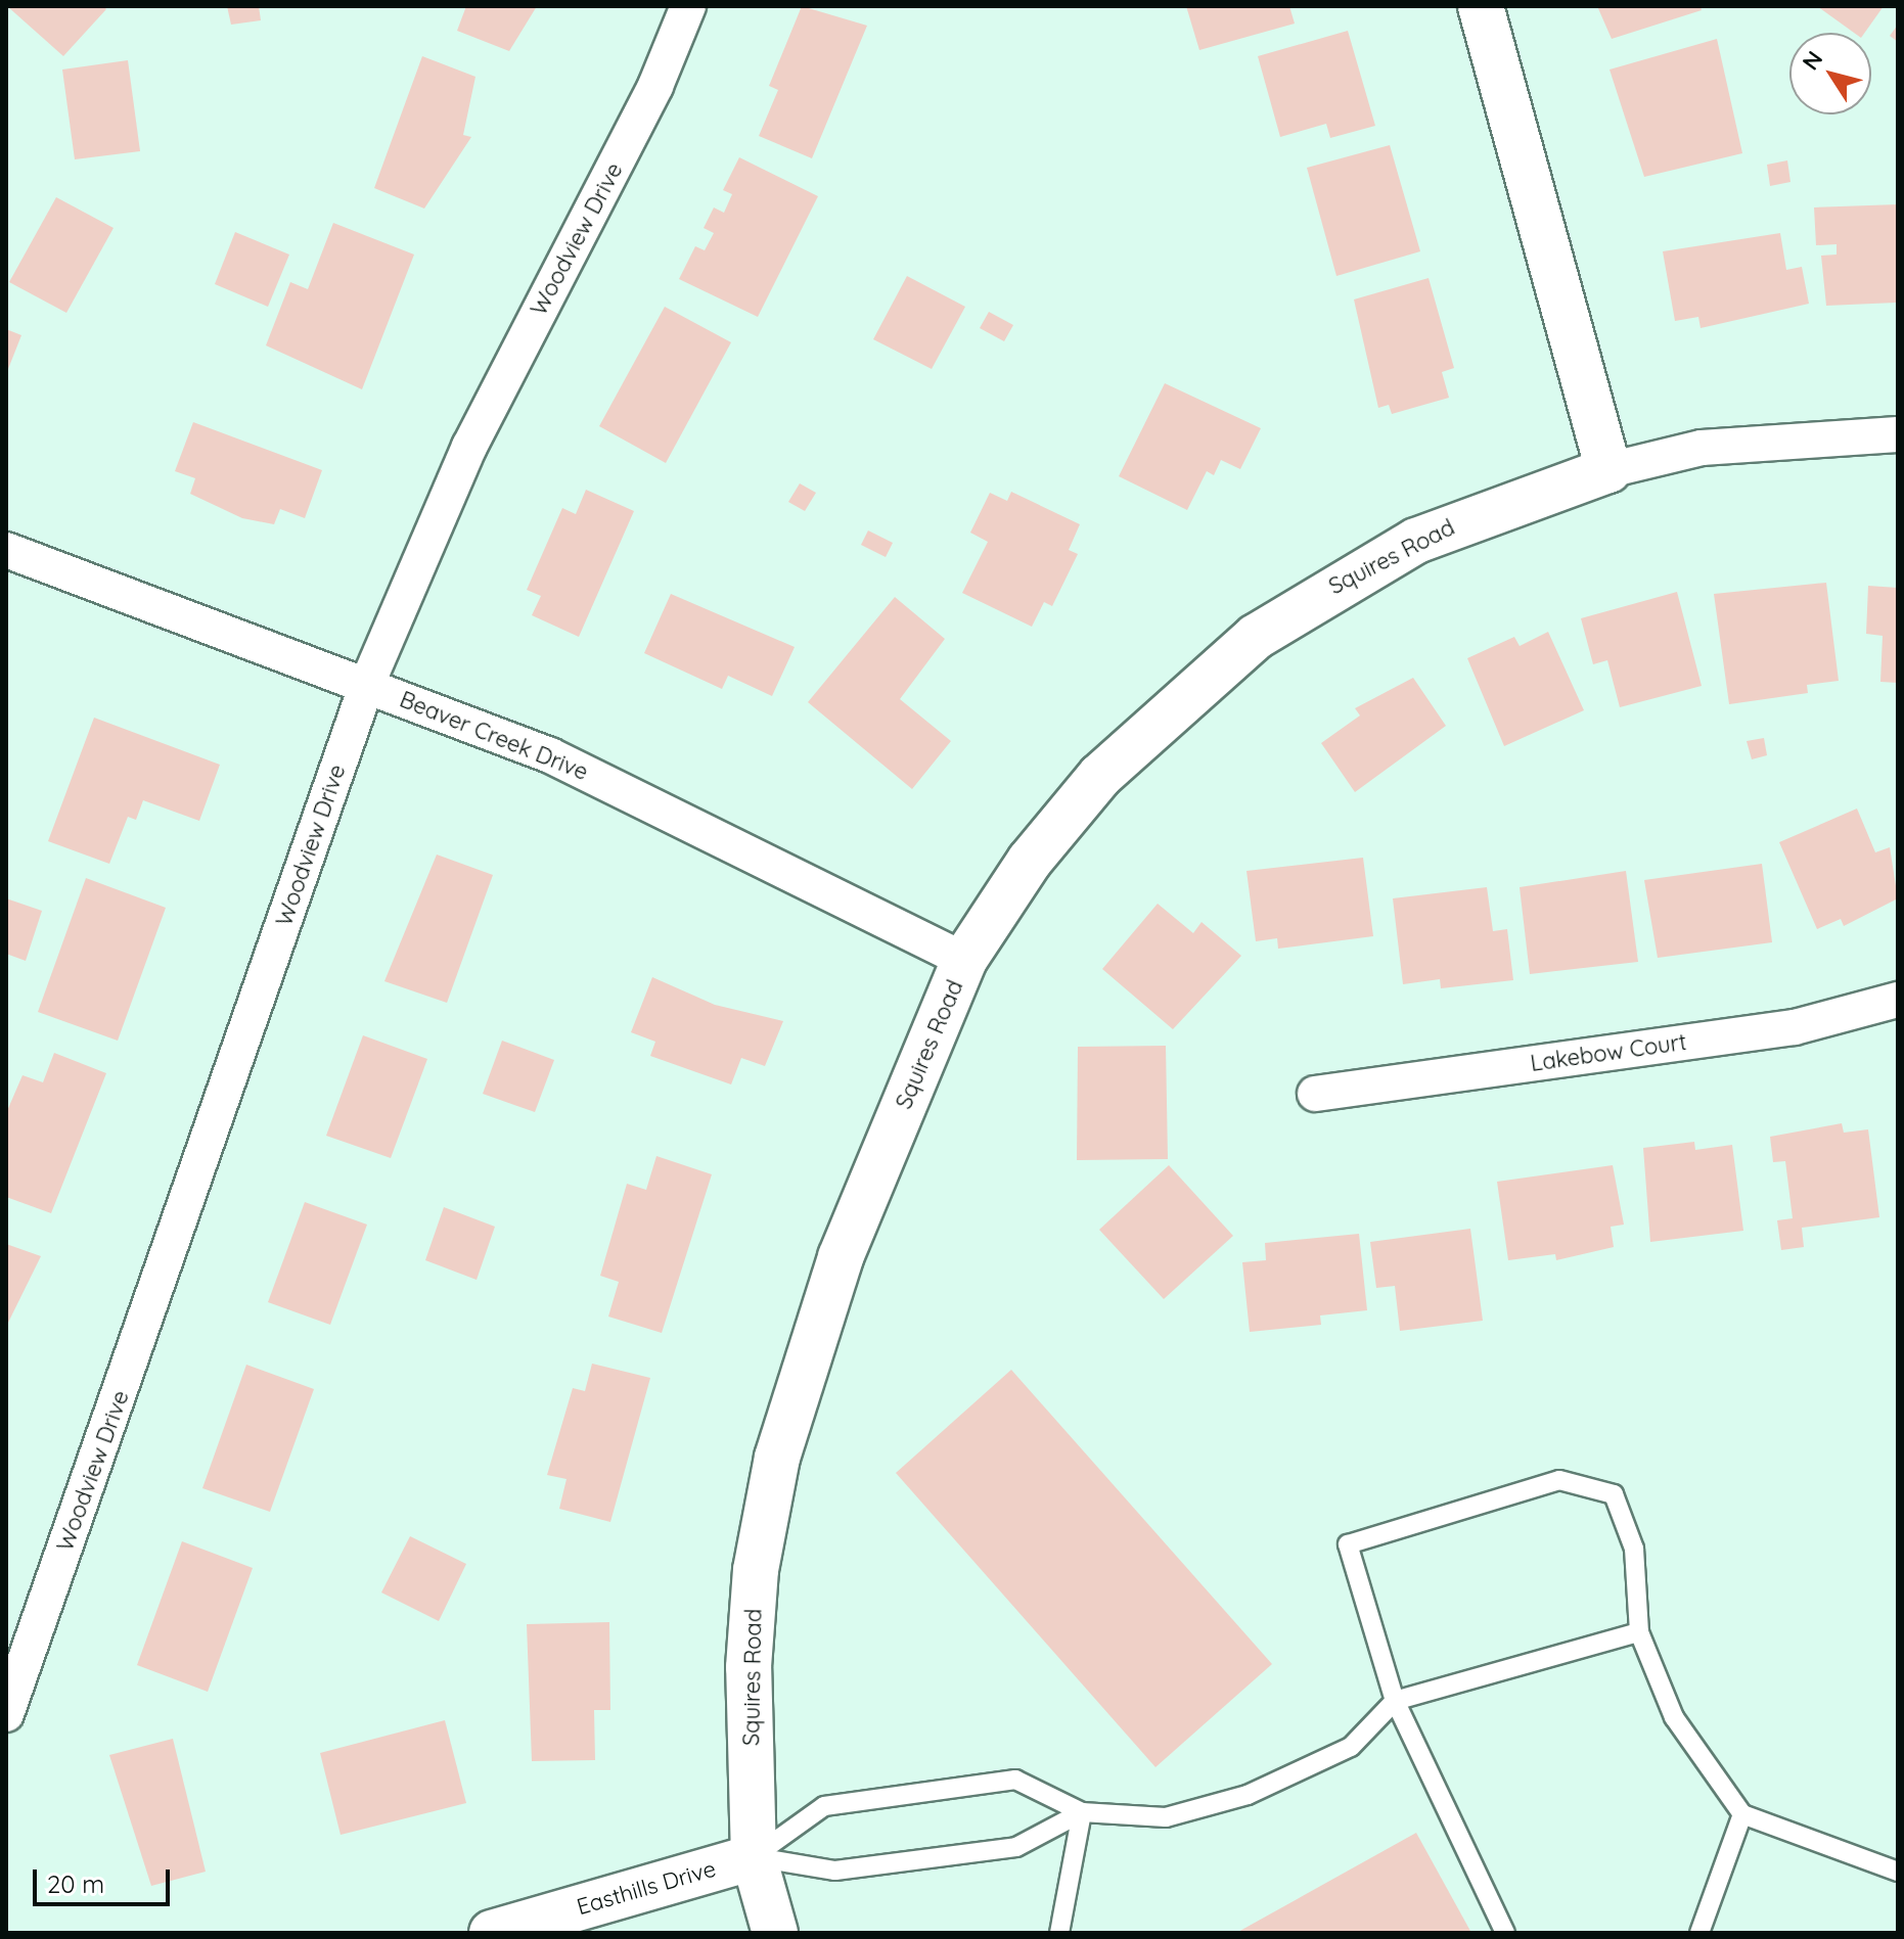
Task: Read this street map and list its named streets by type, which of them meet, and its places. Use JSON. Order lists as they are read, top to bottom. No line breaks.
{"streets":{"street":["Woodview Drive","Squires Road","Beaver Creek Drive","Lakebow Court","Easthills Drive"]},"crossings":[["Woodview Drive","Beaver Creek Drive"],["Squires Road","Beaver Creek Drive"],["Squires Road","Easthills Drive"]],"scale_bar":"20 m","north":"top left"}
